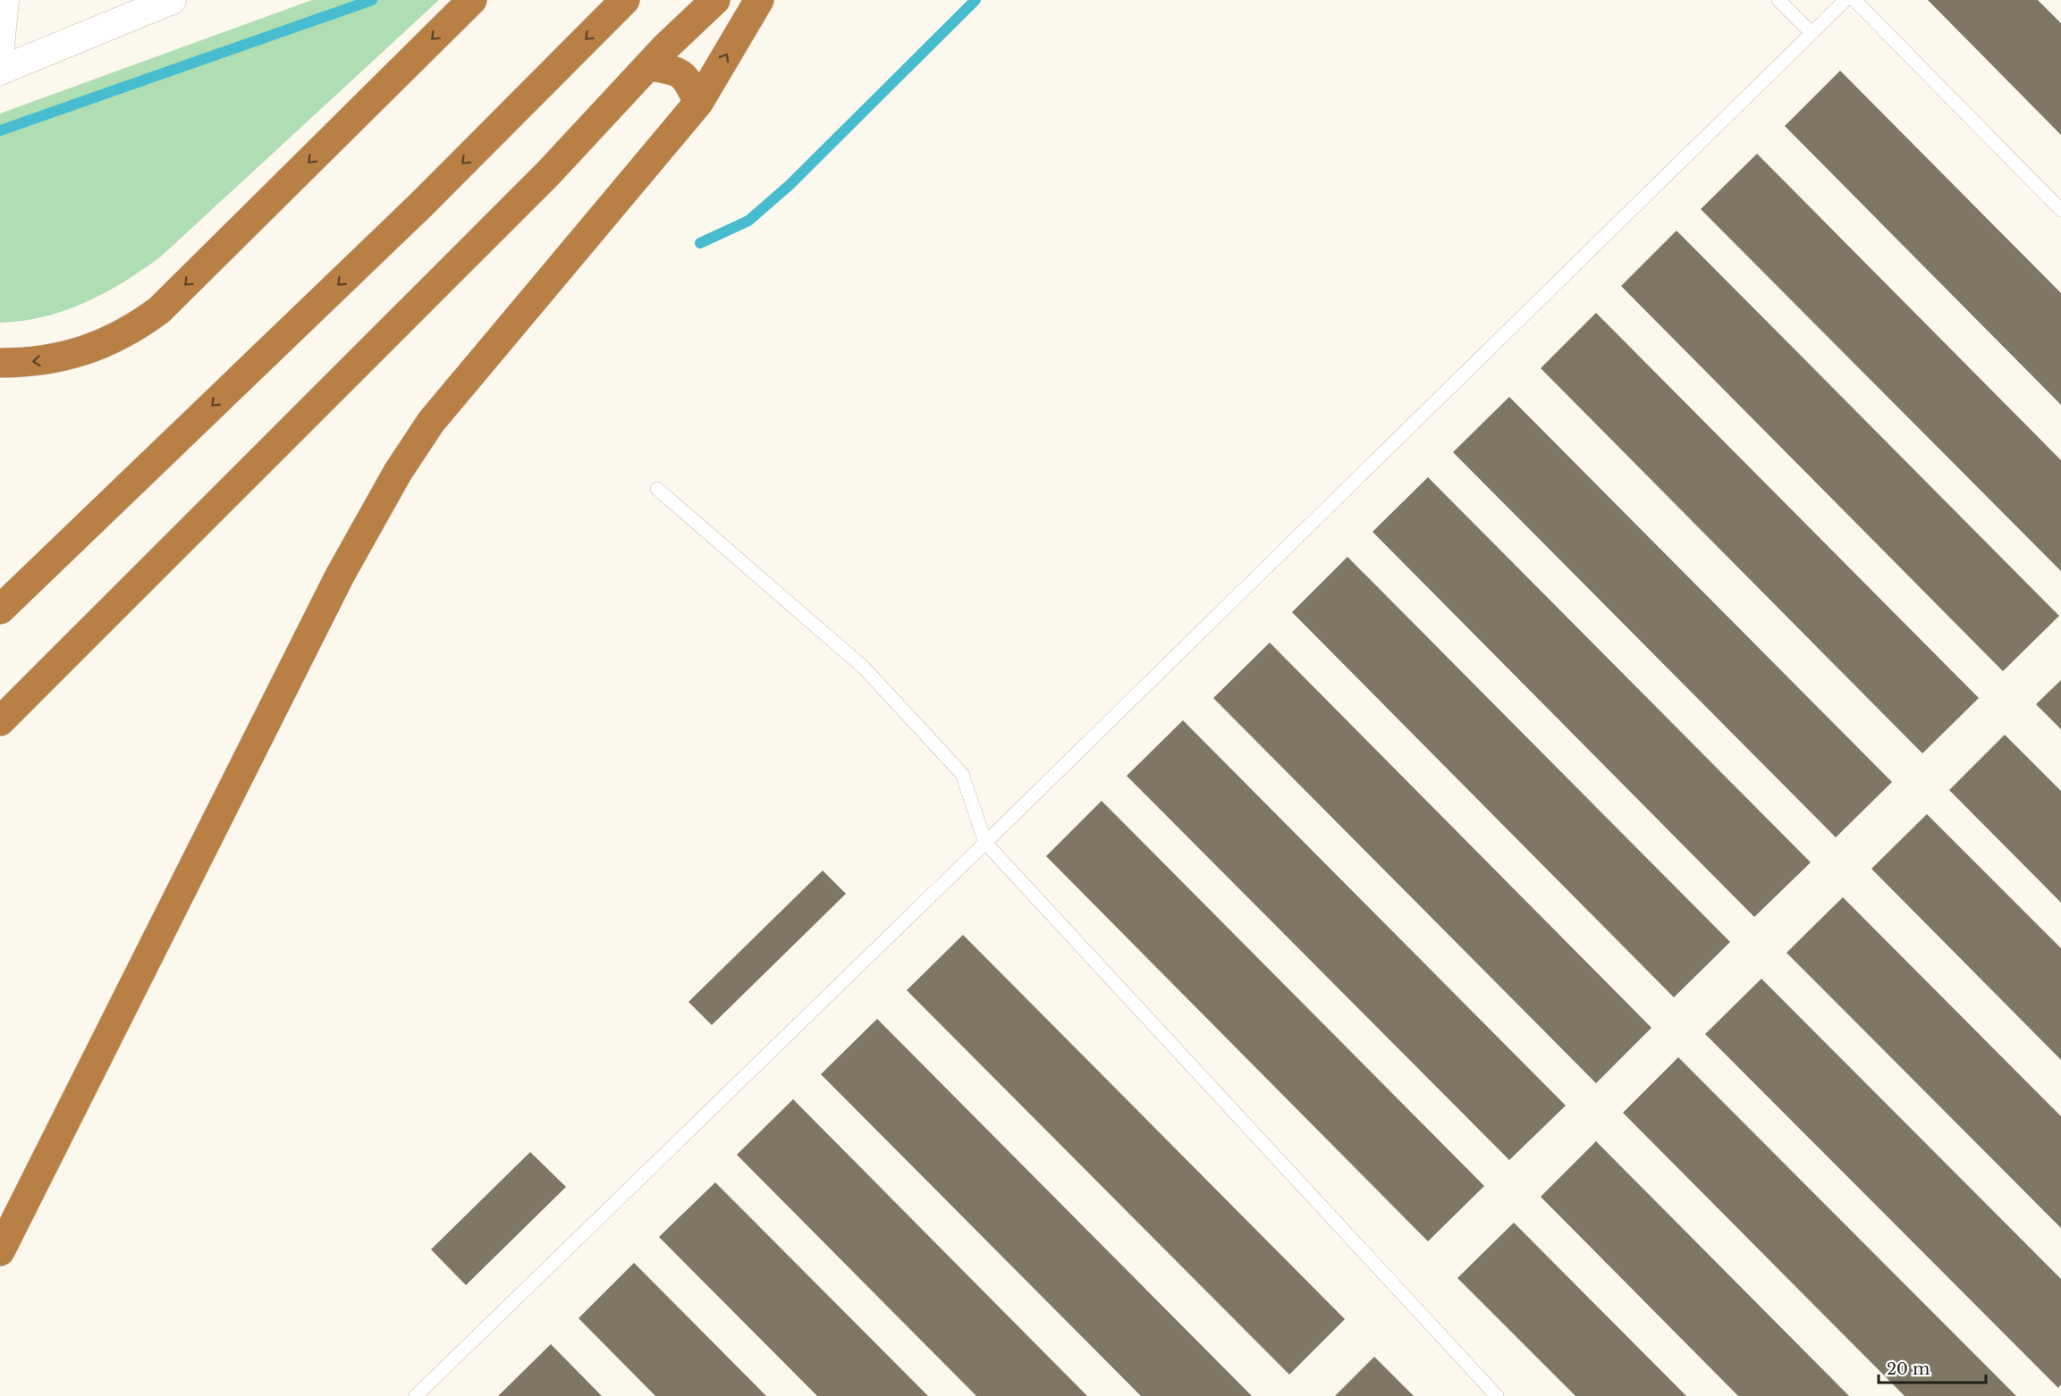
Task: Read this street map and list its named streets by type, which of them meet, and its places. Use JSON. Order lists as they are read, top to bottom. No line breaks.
{"scale_bar":"20 m"}
